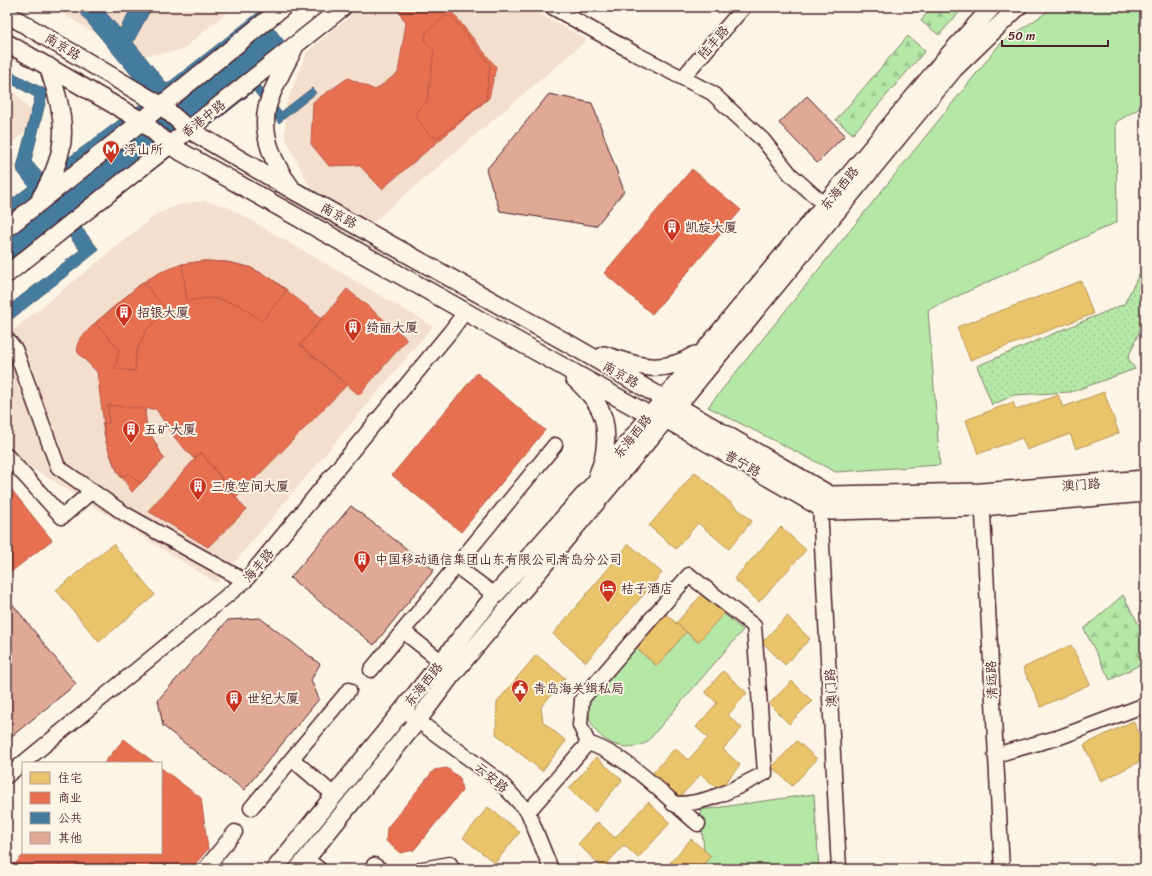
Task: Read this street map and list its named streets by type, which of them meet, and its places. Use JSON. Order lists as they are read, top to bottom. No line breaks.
{"streets":{"main road":["南京路","香港中路","东海西路","普宁路","澳门路"],"street":["陆丰路","海丰路","清远路","云安路"]},"crossings":[["南京路","香港中路"],["南京路","东海西路"],["南京路","普宁路"],["南京路","海丰路"],["东海西路","普宁路"],["东海西路","云安路"],["普宁路","澳门路"],["澳门路","清远路"]],"places":{"metro station":["浮山所"],"building":["凯旋大厦","招银大厦","绮丽大厦","五矿大厦","三度空间大厦","中国移动通信集团山东有限公司青岛分公司","世纪大厦"],"hotel":["桔子酒店"],"public building":["青岛海关缉私局"]},"legend":["住宅","商业","公共","其他"],"scale_bar":"50 m"}
